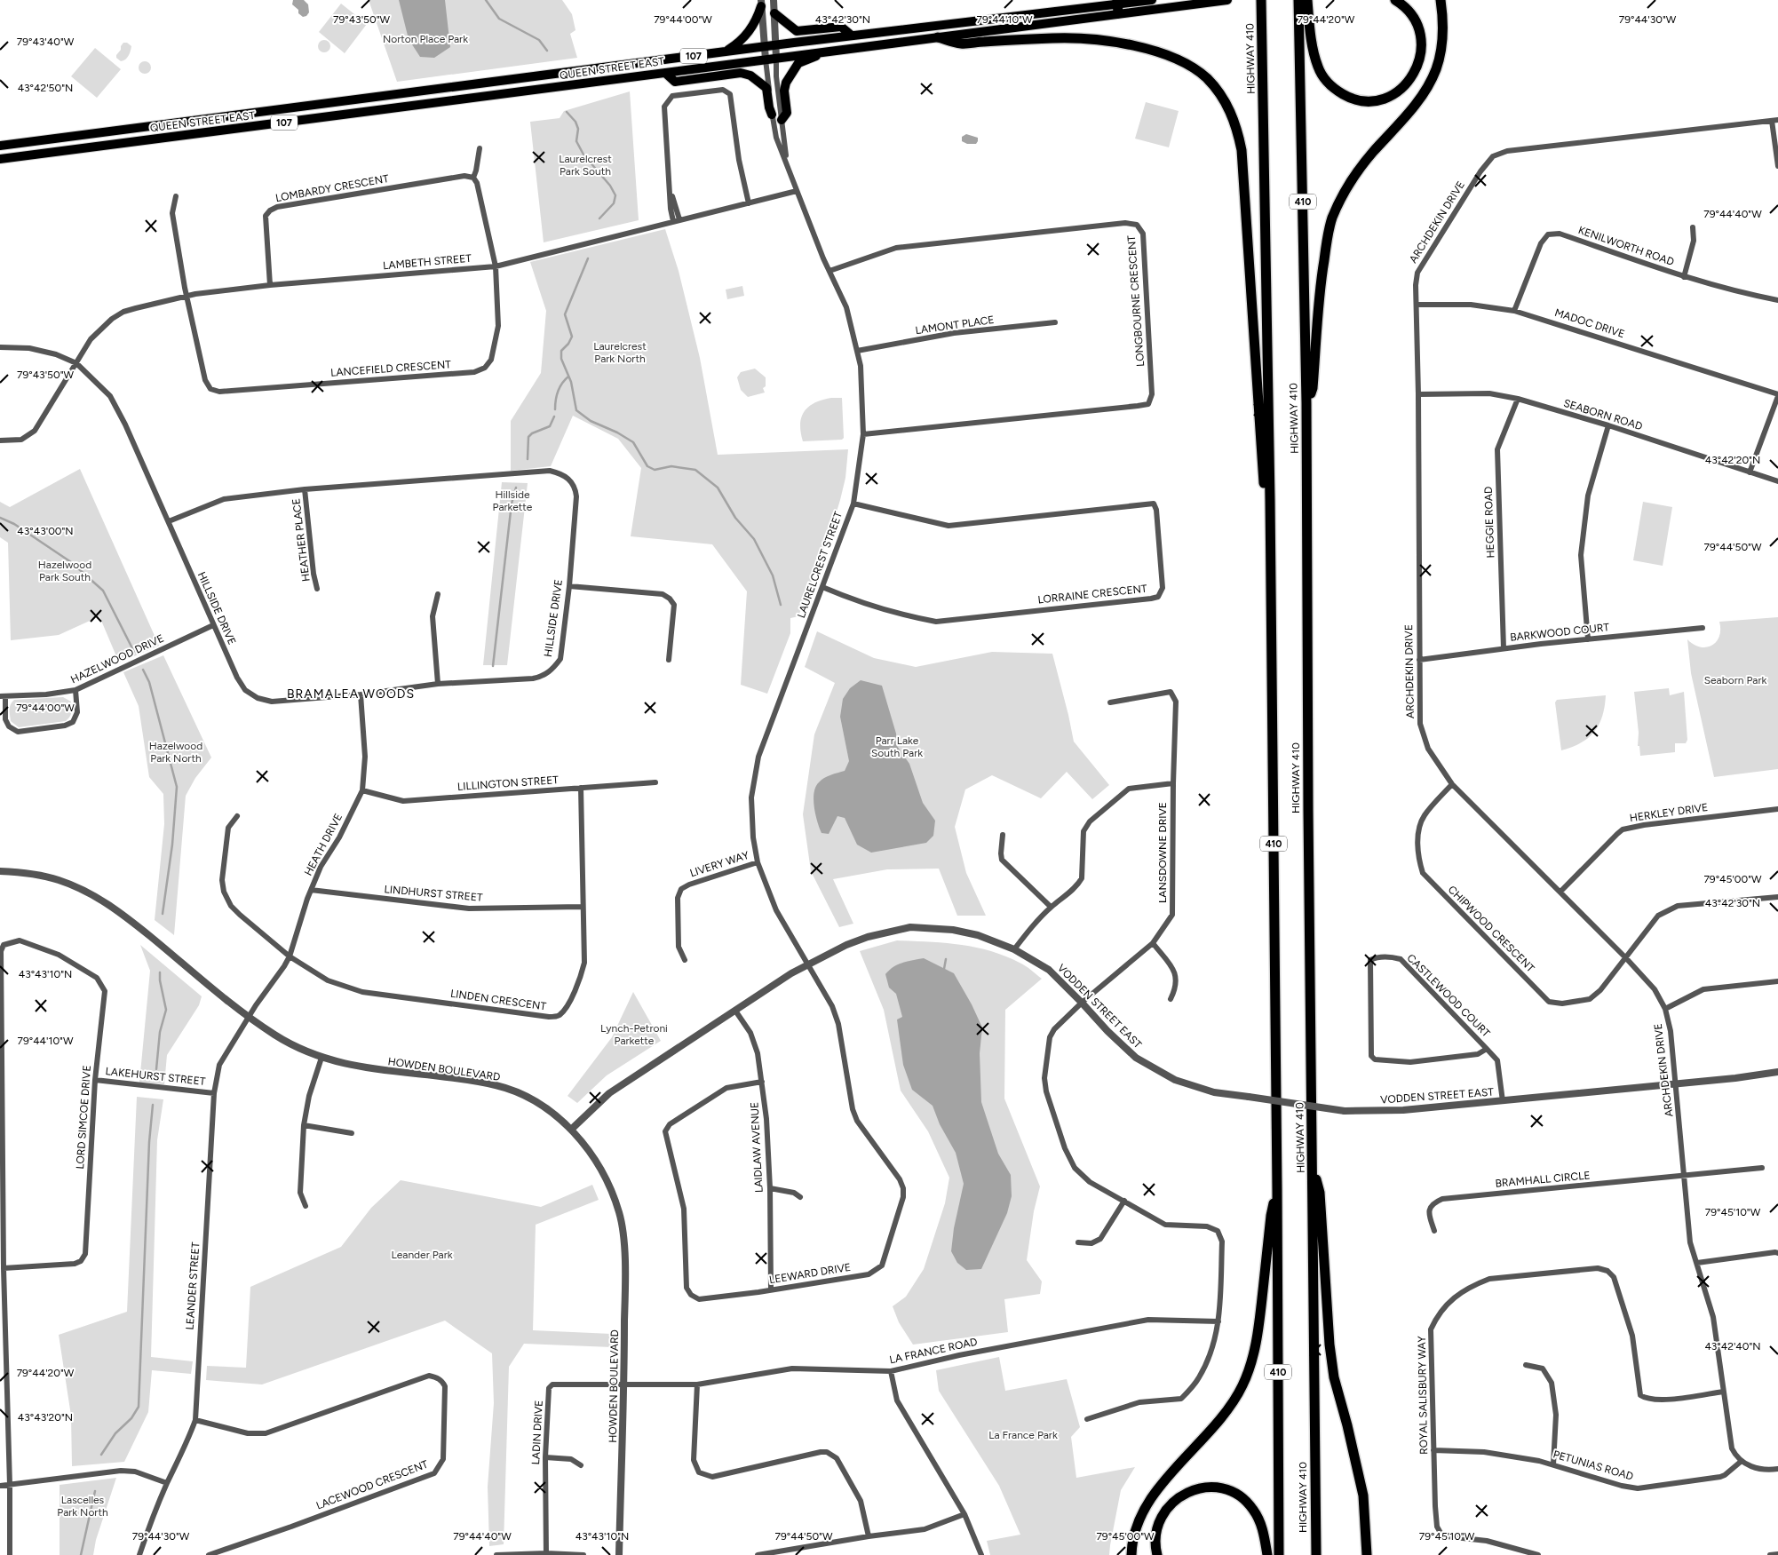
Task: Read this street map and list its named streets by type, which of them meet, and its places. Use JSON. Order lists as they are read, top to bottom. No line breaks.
{"streets":{"highway":["HIGHWAY 410","410"],"main road":["107","QUEEN STREET EAST"],"street":["LOMBARDY CRESCENT","ARCHDEKIN DRIVE","KENILWORTH ROAD","LAMBETH STREET","LONGBOURNE CRESCENT","MADOC DRIVE","LAMONT PLACE","LANCEFIELD CRESCENT","SEABORN ROAD","HEGGIE ROAD","HEATHER PLACE","LAURELCREST STREET","LORRAINE CRESCENT","HILLSIDE DRIVE","BARKWOOD COURT","HAZELWOOD DRIVE","LILLINGTON STREET","HERKLEY DRIVE","HEATH DRIVE","LANSDOWNE DRIVE","LIVERY WAY","LINDHURST STREET","CHIPWOOD CRESCENT","CASTLEWOOD COURT","LINDEN CRESCENT","VODDEN STREET EAST","HOWDEN BOULEVARD","LAKEHURST STREET","LORD SIMCOE DRIVE","LAIDLAW AVENUE","BRAMHALL CIRCLE","LEEWARD DRIVE","LEANDER STREET","LA FRANCE ROAD","ROYAL SALISBURY WAY","LADIN DRIVE","PETUNIAS ROAD","LACEWOOD CRESCENT"]},"crossings":[["QUEEN STREET EAST","LAURELCREST STREET"],["LOMBARDY CRESCENT","LAMBETH STREET"],["ARCHDEKIN DRIVE","MADOC DRIVE"],["ARCHDEKIN DRIVE","SEABORN ROAD"],["ARCHDEKIN DRIVE","BARKWOOD COURT"],["ARCHDEKIN DRIVE","HERKLEY DRIVE"],["ARCHDEKIN DRIVE","CHIPWOOD CRESCENT"],["ARCHDEKIN DRIVE","VODDEN STREET EAST"],["ARCHDEKIN DRIVE","BRAMHALL CIRCLE"],["ARCHDEKIN DRIVE","ROYAL SALISBURY WAY"],["ARCHDEKIN DRIVE","PETUNIAS ROAD"],["KENILWORTH ROAD","MADOC DRIVE"],["LAMBETH STREET","LANCEFIELD CRESCENT"],["LAMBETH STREET","LAURELCREST STREET"],["LAMBETH STREET","HILLSIDE DRIVE"],["LONGBOURNE CRESCENT","LAURELCREST STREET"],["LAMONT PLACE","LAURELCREST STREET"],["SEABORN ROAD","HEGGIE ROAD"],["HEGGIE ROAD","BARKWOOD COURT"],["HEATHER PLACE","HILLSIDE DRIVE"],["LAURELCREST STREET","LORRAINE CRESCENT"],["LAURELCREST STREET","LIVERY WAY"],["LAURELCREST STREET","VODDEN STREET EAST"],["LAURELCREST STREET","LEEWARD DRIVE"],["HILLSIDE DRIVE","HAZELWOOD DRIVE"],["HILLSIDE DRIVE","HEATH DRIVE"],["LILLINGTON STREET","HEATH DRIVE"],["LILLINGTON STREET","LINDEN CRESCENT"],["HEATH DRIVE","LINDHURST STREET"],["HEATH DRIVE","LINDEN CRESCENT"],["HEATH DRIVE","HOWDEN BOULEVARD"],["HEATH DRIVE","LEANDER STREET"],["LANSDOWNE DRIVE","VODDEN STREET EAST"],["LANSDOWNE DRIVE","LA FRANCE ROAD"],["LINDHURST STREET","LINDEN CRESCENT"],["CASTLEWOOD COURT","VODDEN STREET EAST"],["VODDEN STREET EAST","HOWDEN BOULEVARD"],["VODDEN STREET EAST","LAIDLAW AVENUE"],["VODDEN STREET EAST","LEEWARD DRIVE"],["HOWDEN BOULEVARD","LEANDER STREET"],["HOWDEN BOULEVARD","LA FRANCE ROAD"],["HOWDEN BOULEVARD","LADIN DRIVE"],["LAKEHURST STREET","LORD SIMCOE DRIVE"],["LAKEHURST STREET","LEANDER STREET"],["LAIDLAW AVENUE","LEEWARD DRIVE"],["LEANDER STREET","LACEWOOD CRESCENT"],["LA FRANCE ROAD","LADIN DRIVE"],["ROYAL SALISBURY WAY","PETUNIAS ROAD"]],"districts":["BRAMALEA WOODS"],"parks":["Norton Place Park","Laurelcrest Park South","Laurelcrest Park North","Hillside Parkette","Hazelwood Park South","Seaborn Park","Parr Lake South Park","Hazelwood Park North","Lynch-Petroni Parkette","Leander Park","La France Park","Lascelles Park North"],"coordinates":["43°42'30\"N","79°43'50\"W","79°44'30\"W","79°44'00\"W","79°44'10\"W","79°44'20\"W","79°43'40\"W","43°42'50\"N","79°44'40\"W","43°42'20\"N","43°43'00\"N","79°44'50\"W","79°45'00\"W","43°43'10\"N","79°45'10\"W","43°42'40\"N","43°43'20\"N"]}
